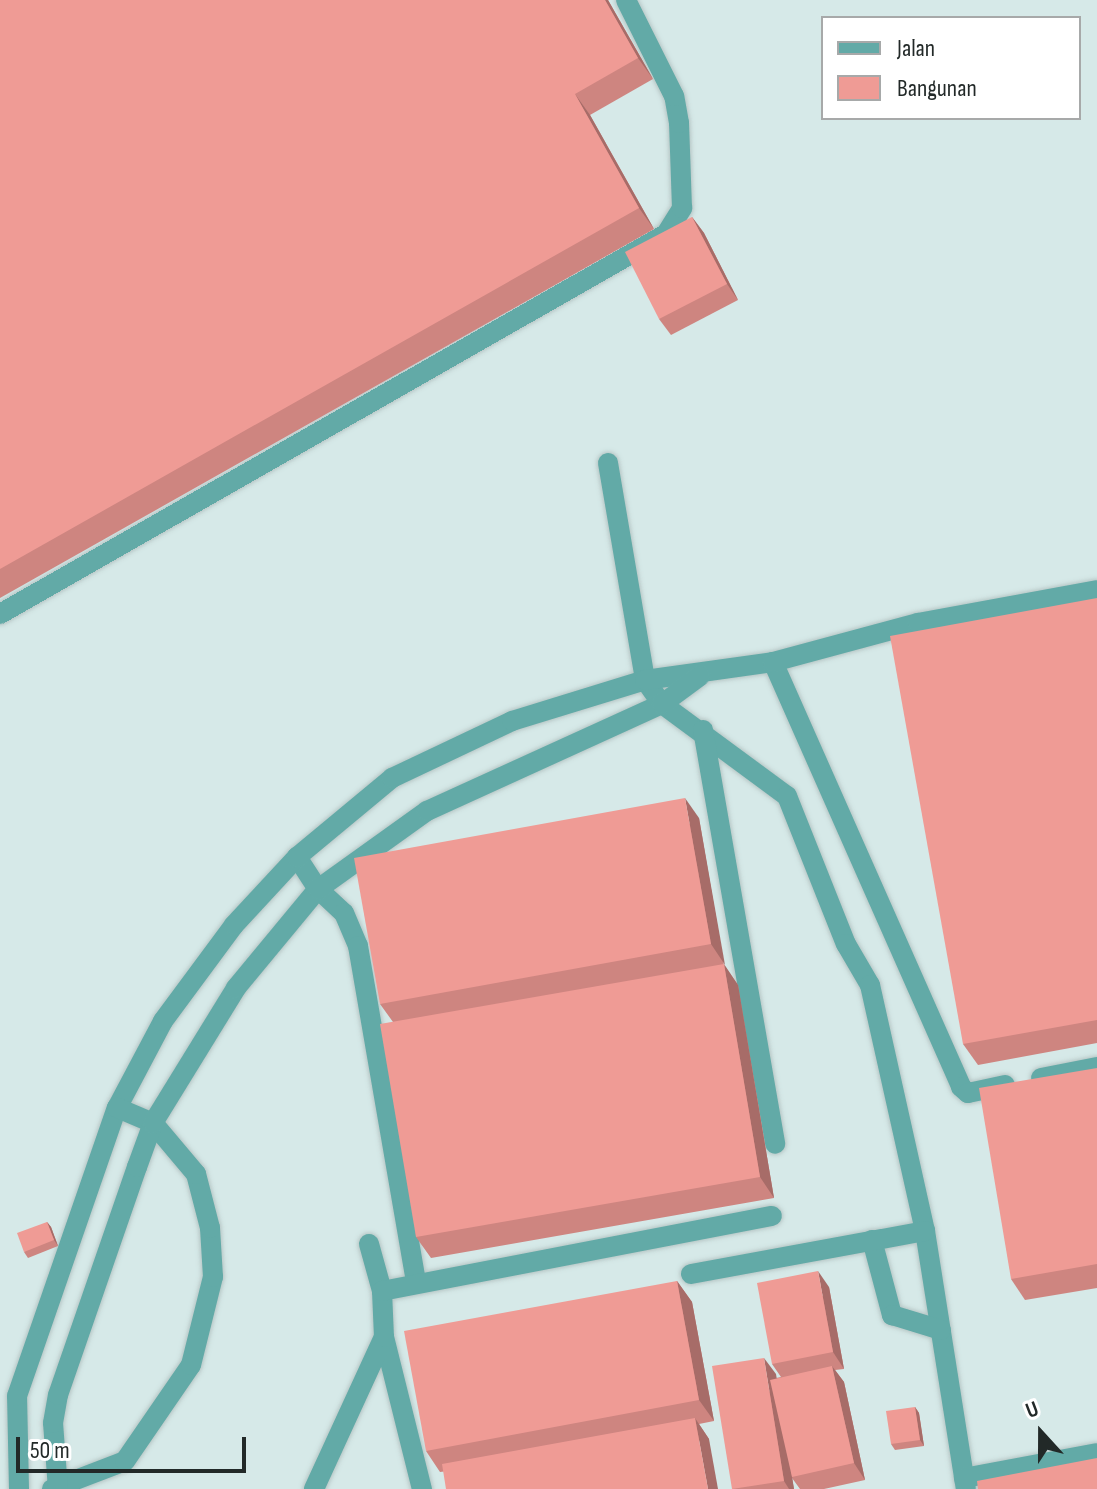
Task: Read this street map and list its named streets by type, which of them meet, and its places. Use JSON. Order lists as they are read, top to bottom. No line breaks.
{"legend":["Jalan","Bangunan"],"scale_bar":"50 m","north":"top"}
